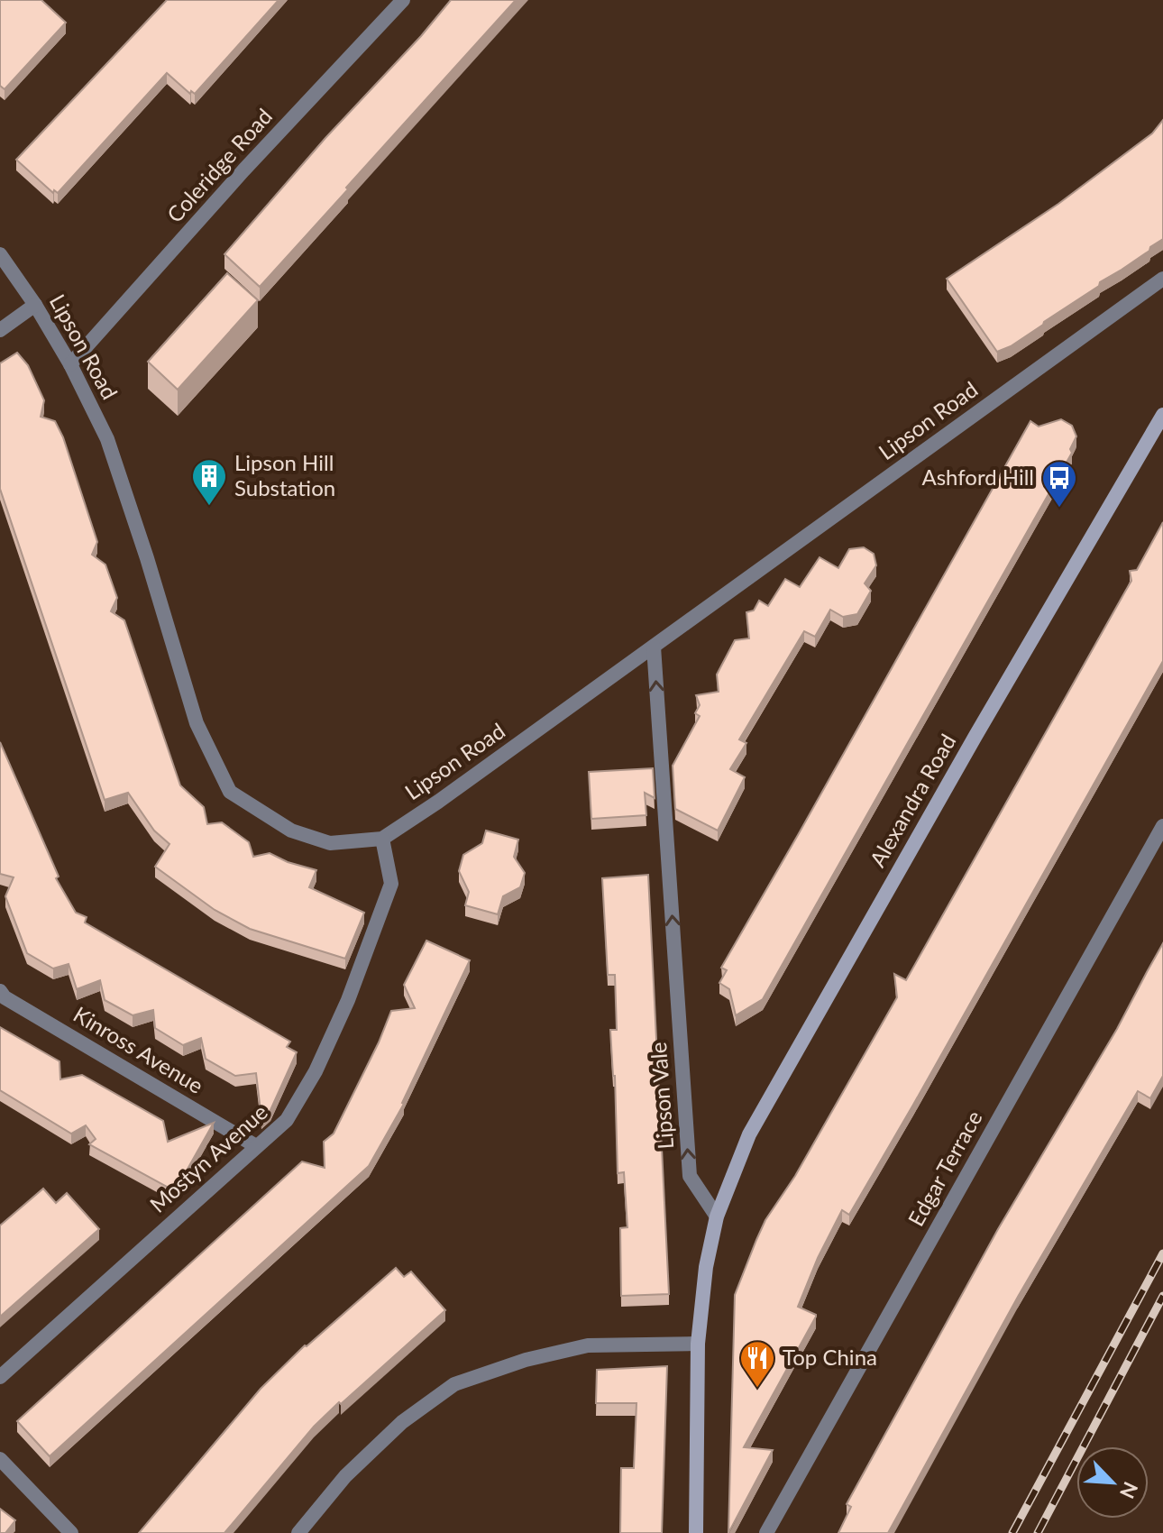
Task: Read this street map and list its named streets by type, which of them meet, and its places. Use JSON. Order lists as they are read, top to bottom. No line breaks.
{"streets":{"main road":["Alexandra Road"],"street":["Coleridge Road","Lipson Road","Kinross Avenue","Lipson Vale","Mostyn Avenue","Edgar Terrace"]},"crossings":[["Coleridge Road","Lipson Road"],["Lipson Road","Lipson Vale"],["Lipson Road","Mostyn Avenue"],["Alexandra Road","Lipson Vale"],["Kinross Avenue","Mostyn Avenue"]],"one_way":["Lipson Vale"],"places":{"building":["Lipson Hill Substation"],"bus stop":["Ashford Hill"],"restaurant":["Top China"]},"north":"bottom right"}
